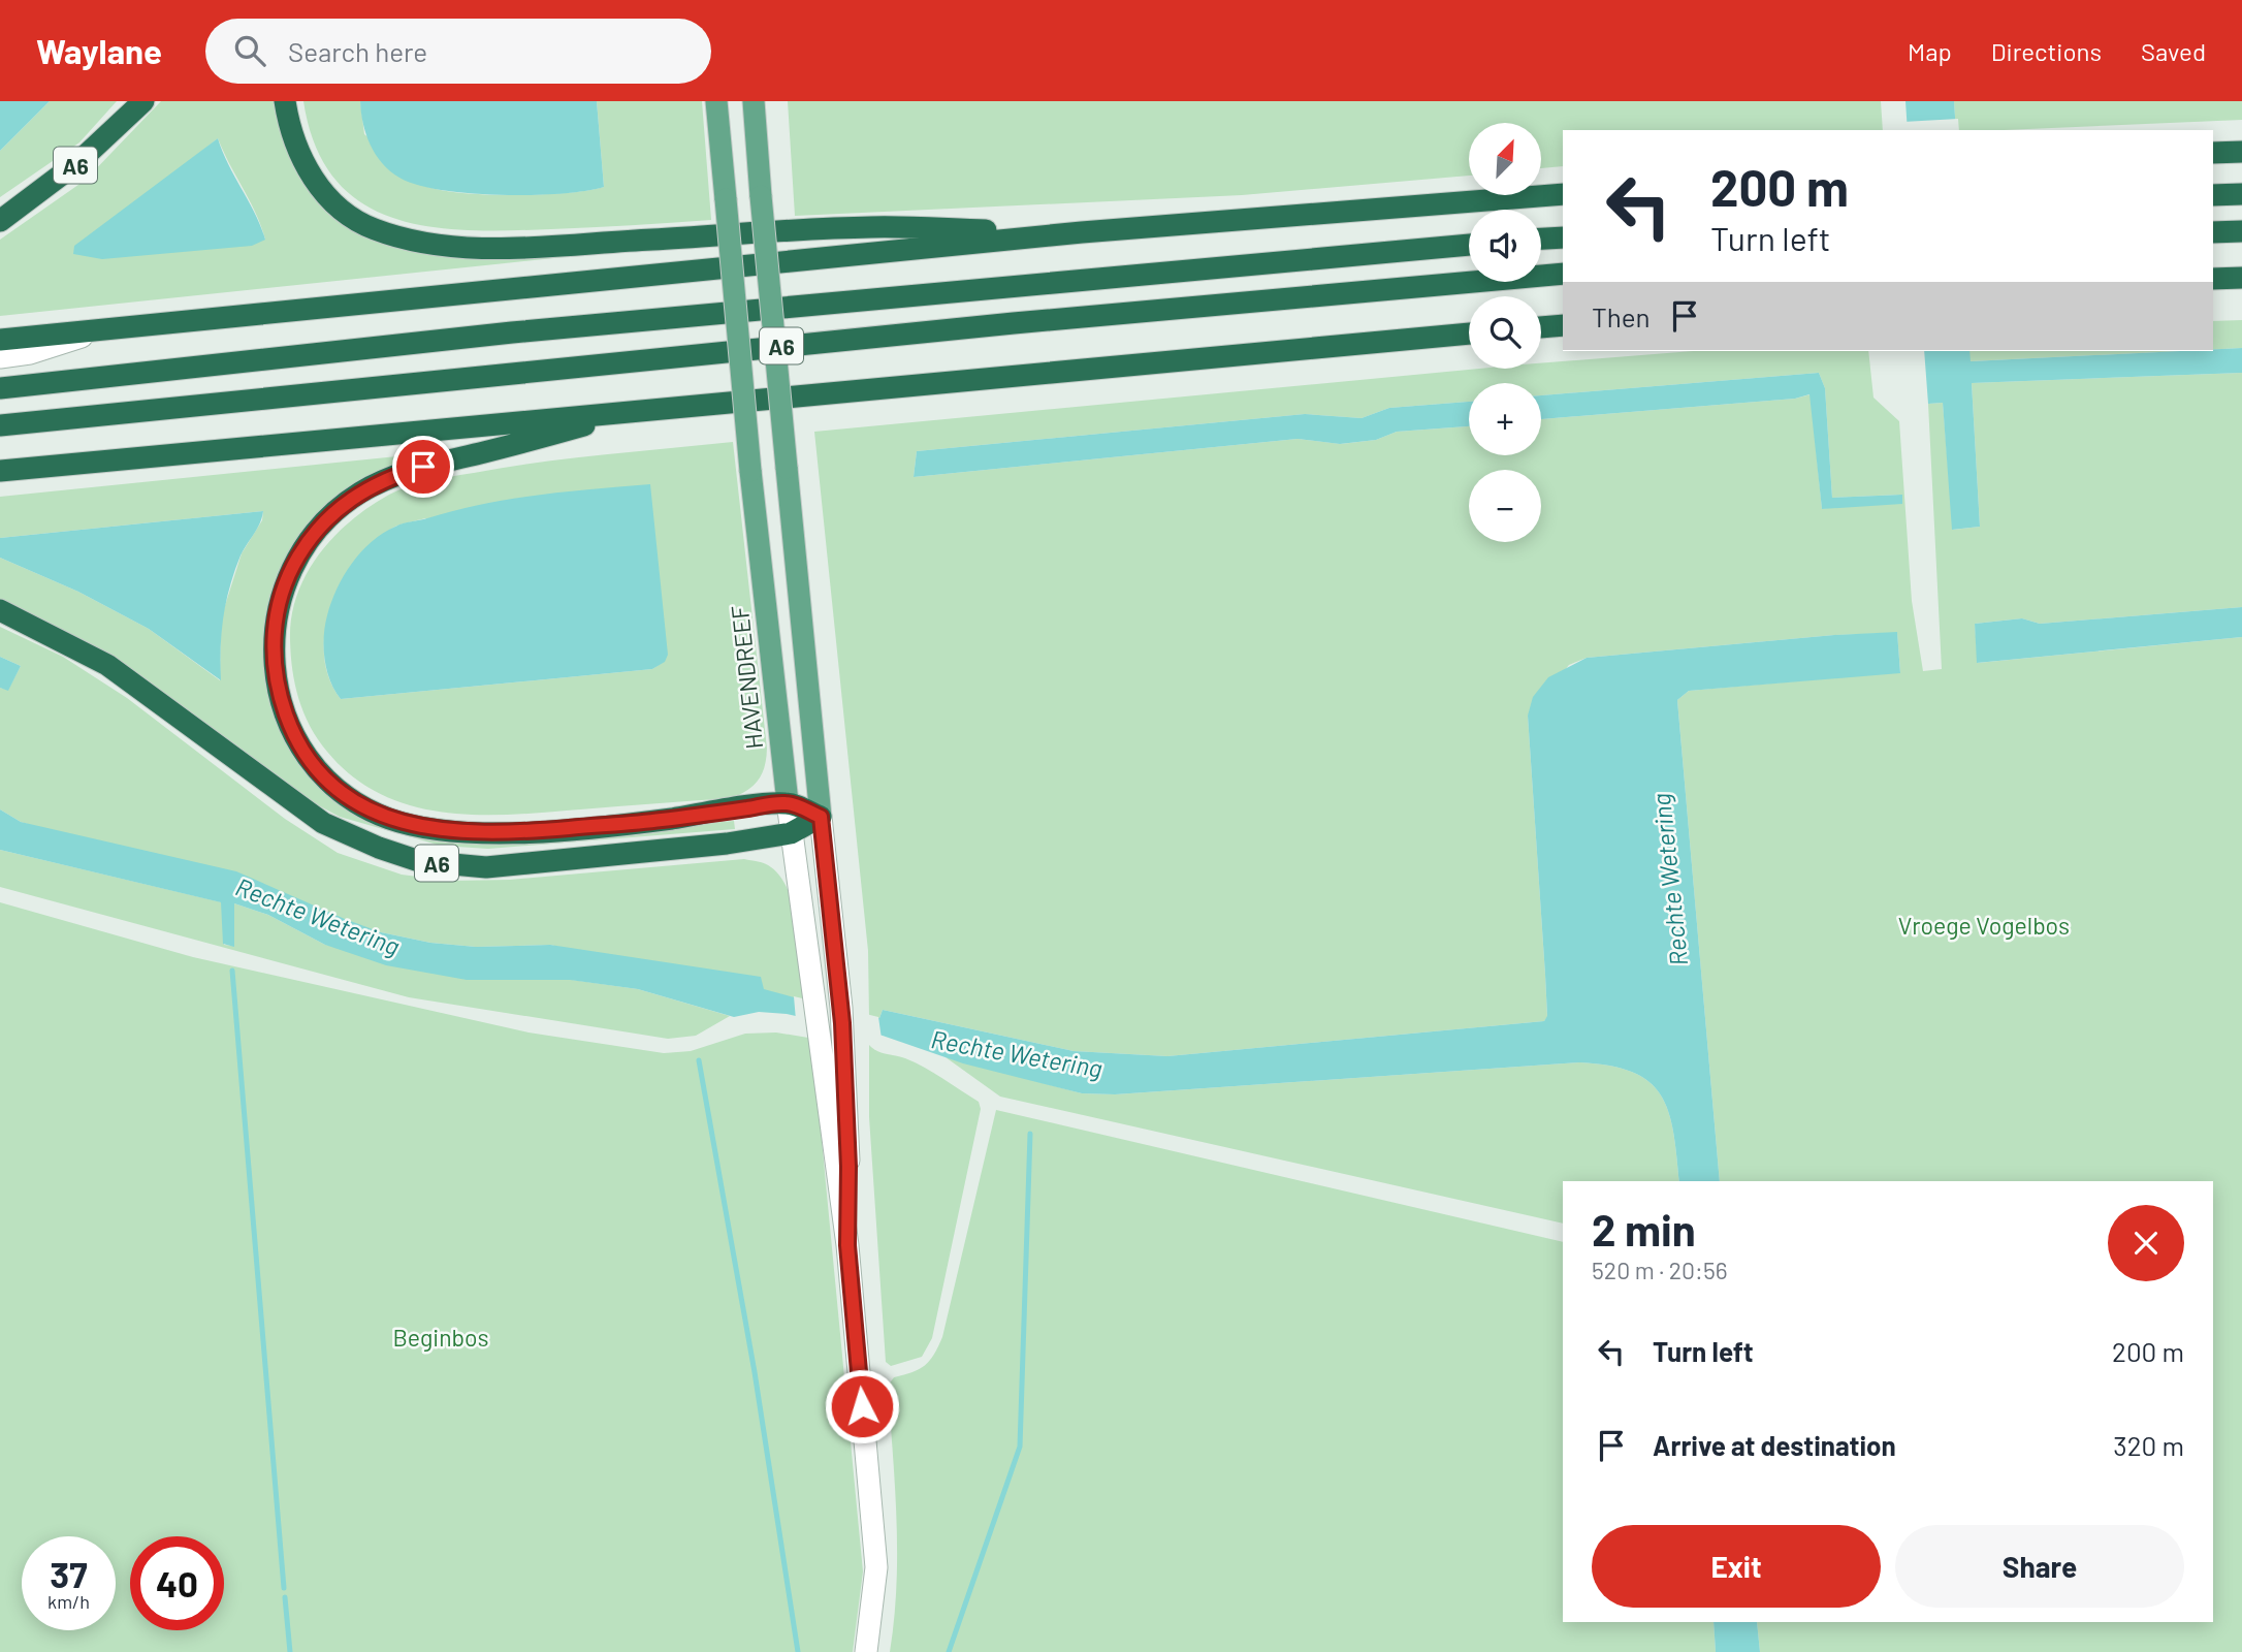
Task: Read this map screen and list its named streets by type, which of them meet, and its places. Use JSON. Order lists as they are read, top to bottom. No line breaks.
{"streets":{"highway":["A6"],"main road":["HAVENDREEF"]},"crossings":[["A6","HAVENDREEF"]],"water":["Rechte Wetering"],"parks":["Vroege Vogelbos","Beginbos"],"north":"top right","page":{"header":"Waylane","search":"Search here","nav":["Map","Directions","Saved"],"map_buttons":["+","−"],"turn":["200 m","Turn left"],"then":"Then","heading":["2 min","520 m · 20:56"],"list":[{"name":"Turn left","value":"200 m"},{"name":"Arrive at destination","value":"320 m"}],"buttons":["Exit","Share"],"speed":"37 km/h","limit":"40"}}
